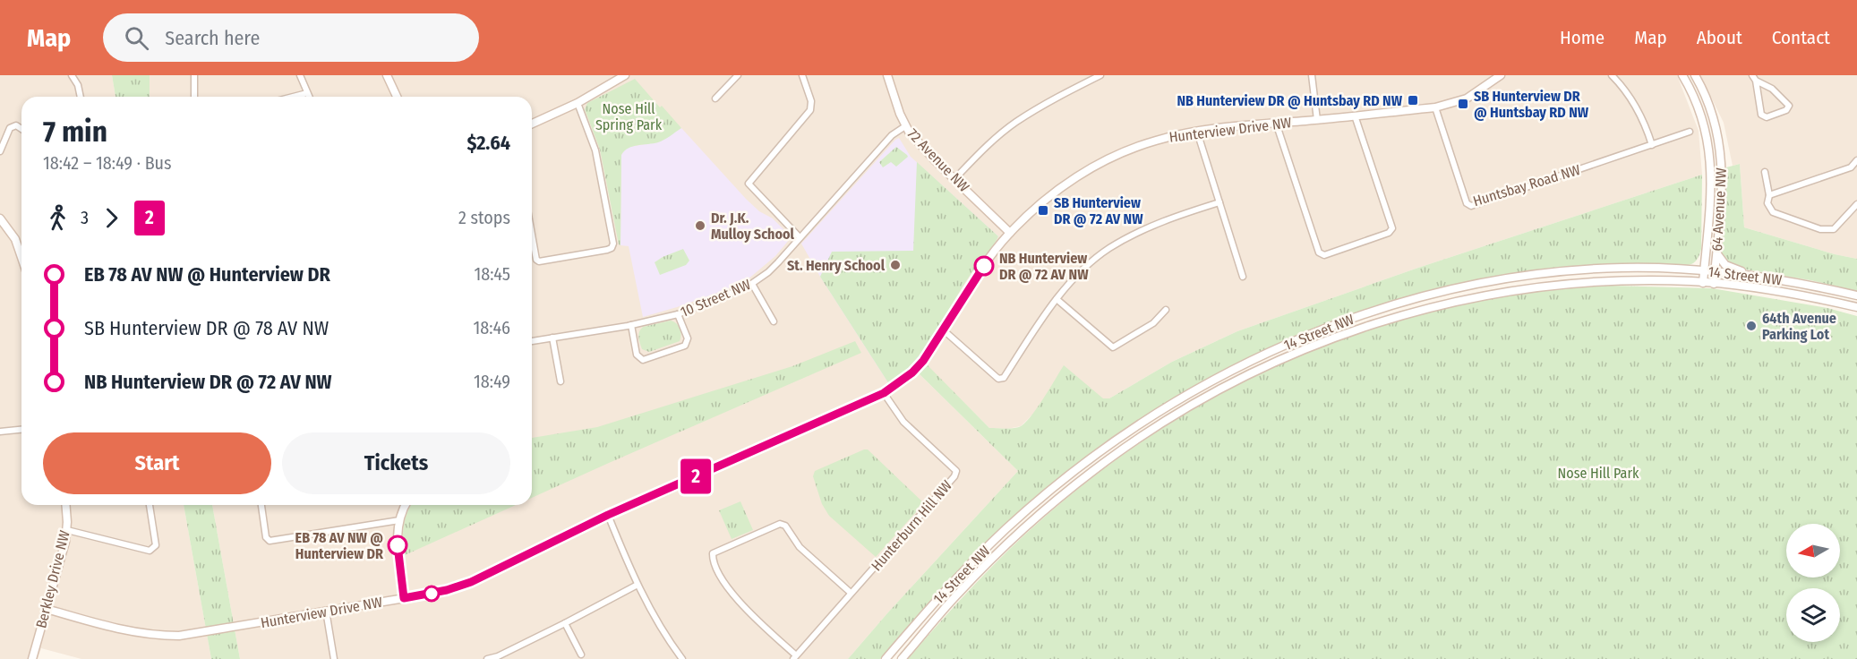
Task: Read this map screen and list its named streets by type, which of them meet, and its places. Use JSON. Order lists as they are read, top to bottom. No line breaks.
{"streets":{"main road":["Hunterview Drive NW","72 Avenue NW","64 Avenue NW","14 Street NW","Berkley Drive NW"],"street":["Huntsbay Road NW","10 Street NW","Hunterburn Hill NW"]},"crossings":[["Hunterview Drive NW","72 Avenue NW"],["Hunterview Drive NW","Huntsbay Road NW"],["Hunterview Drive NW","Hunterburn Hill NW"],["Hunterview Drive NW","Berkley Drive NW"],["72 Avenue NW","10 Street NW"],["64 Avenue NW","14 Street NW"]],"parks":["Nose Hill Spring Park","Nose Hill Park"],"places":{"transit":["NB Hunterview DR @ Huntsbay RD NW","SB Hunterview DR @ Huntsbay RD NW","SB Hunterview DR @ 72 AV NW"],"other":["Dr. J.K. Mulloy School","St. Henry School","NB Hunterview DR @ 72 AV NW","64th Avenue Parking Lot","EB 78 AV NW @ Hunterview DR"]},"lines":["bus line 2"],"north":"left","page":{"header":"Map","search":"Search here","nav":["Home","Map","About","Contact"],"on_map":"2","heading":["7 min","18:42 – 18:49 · Bus","$2.64"],"legs":["3","2","2 stops"],"list":[{"name":"EB 78 AV NW @ Hunterview DR","value":"18:45"},{"name":"SB Hunterview DR @ 78 AV NW","value":"18:46"},{"name":"NB Hunterview DR @ 72 AV NW","value":"18:49"}],"buttons":["Start","Tickets"]}}
